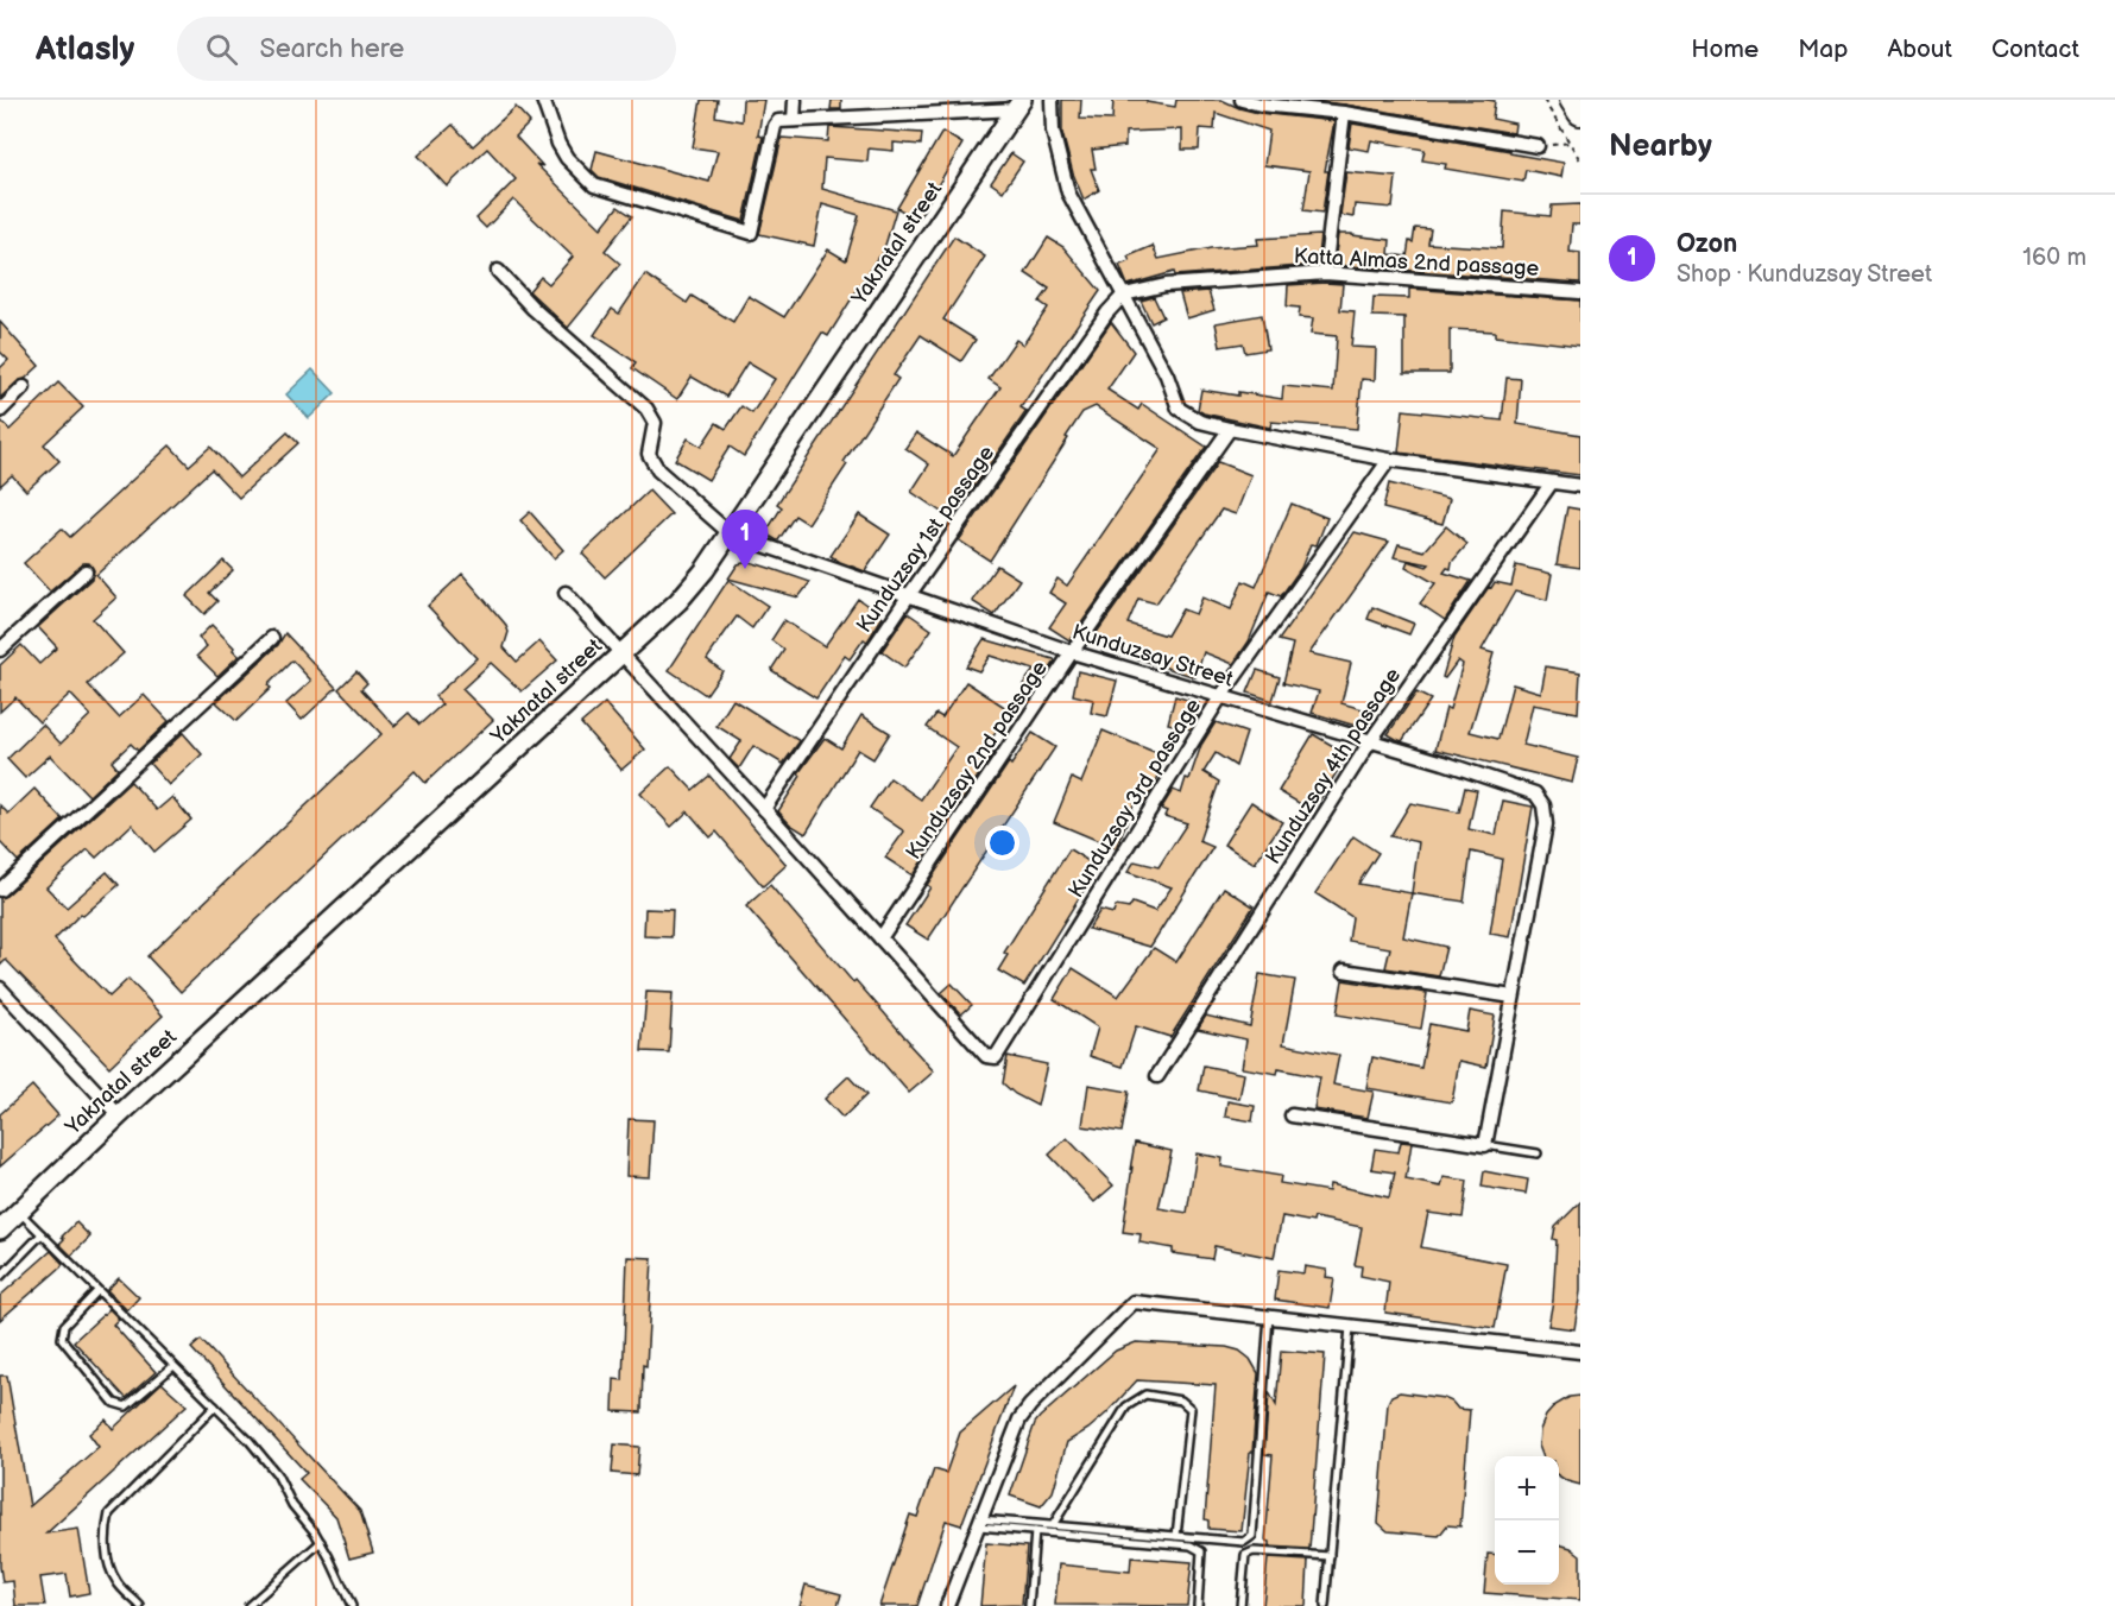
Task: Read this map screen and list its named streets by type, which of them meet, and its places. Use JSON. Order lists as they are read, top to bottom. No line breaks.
{"streets":{"street":["Yakлatal street","Katta Almas 2nd passage","Kunduzsay 1st passage","Kunduzsay Street","Kunduzsay 2nd passage","Kunduzsay 4th passage","Kunduzsay 3rd passage"]},"crossings":[["Yakлatal street","Kunduzsay Street"],["Katta Almas 2nd passage","Kunduzsay 1st passage"],["Kunduzsay 1st passage","Kunduzsay Street"],["Kunduzsay Street","Kunduzsay 2nd passage"],["Kunduzsay Street","Kunduzsay 4th passage"],["Kunduzsay Street","Kunduzsay 3rd passage"],["Kunduzsay 2nd passage","Kunduzsay 3rd passage"]],"page":{"header":"Atlasly","search":"Search here","nav":["Home","Map","About","Contact"],"heading":"Nearby","list":[{"mark":"1","name":"Ozon","note":"Shop · Kunduzsay Street","value":"160 m"}],"pins":"1","map_buttons":["+","−"]}}
